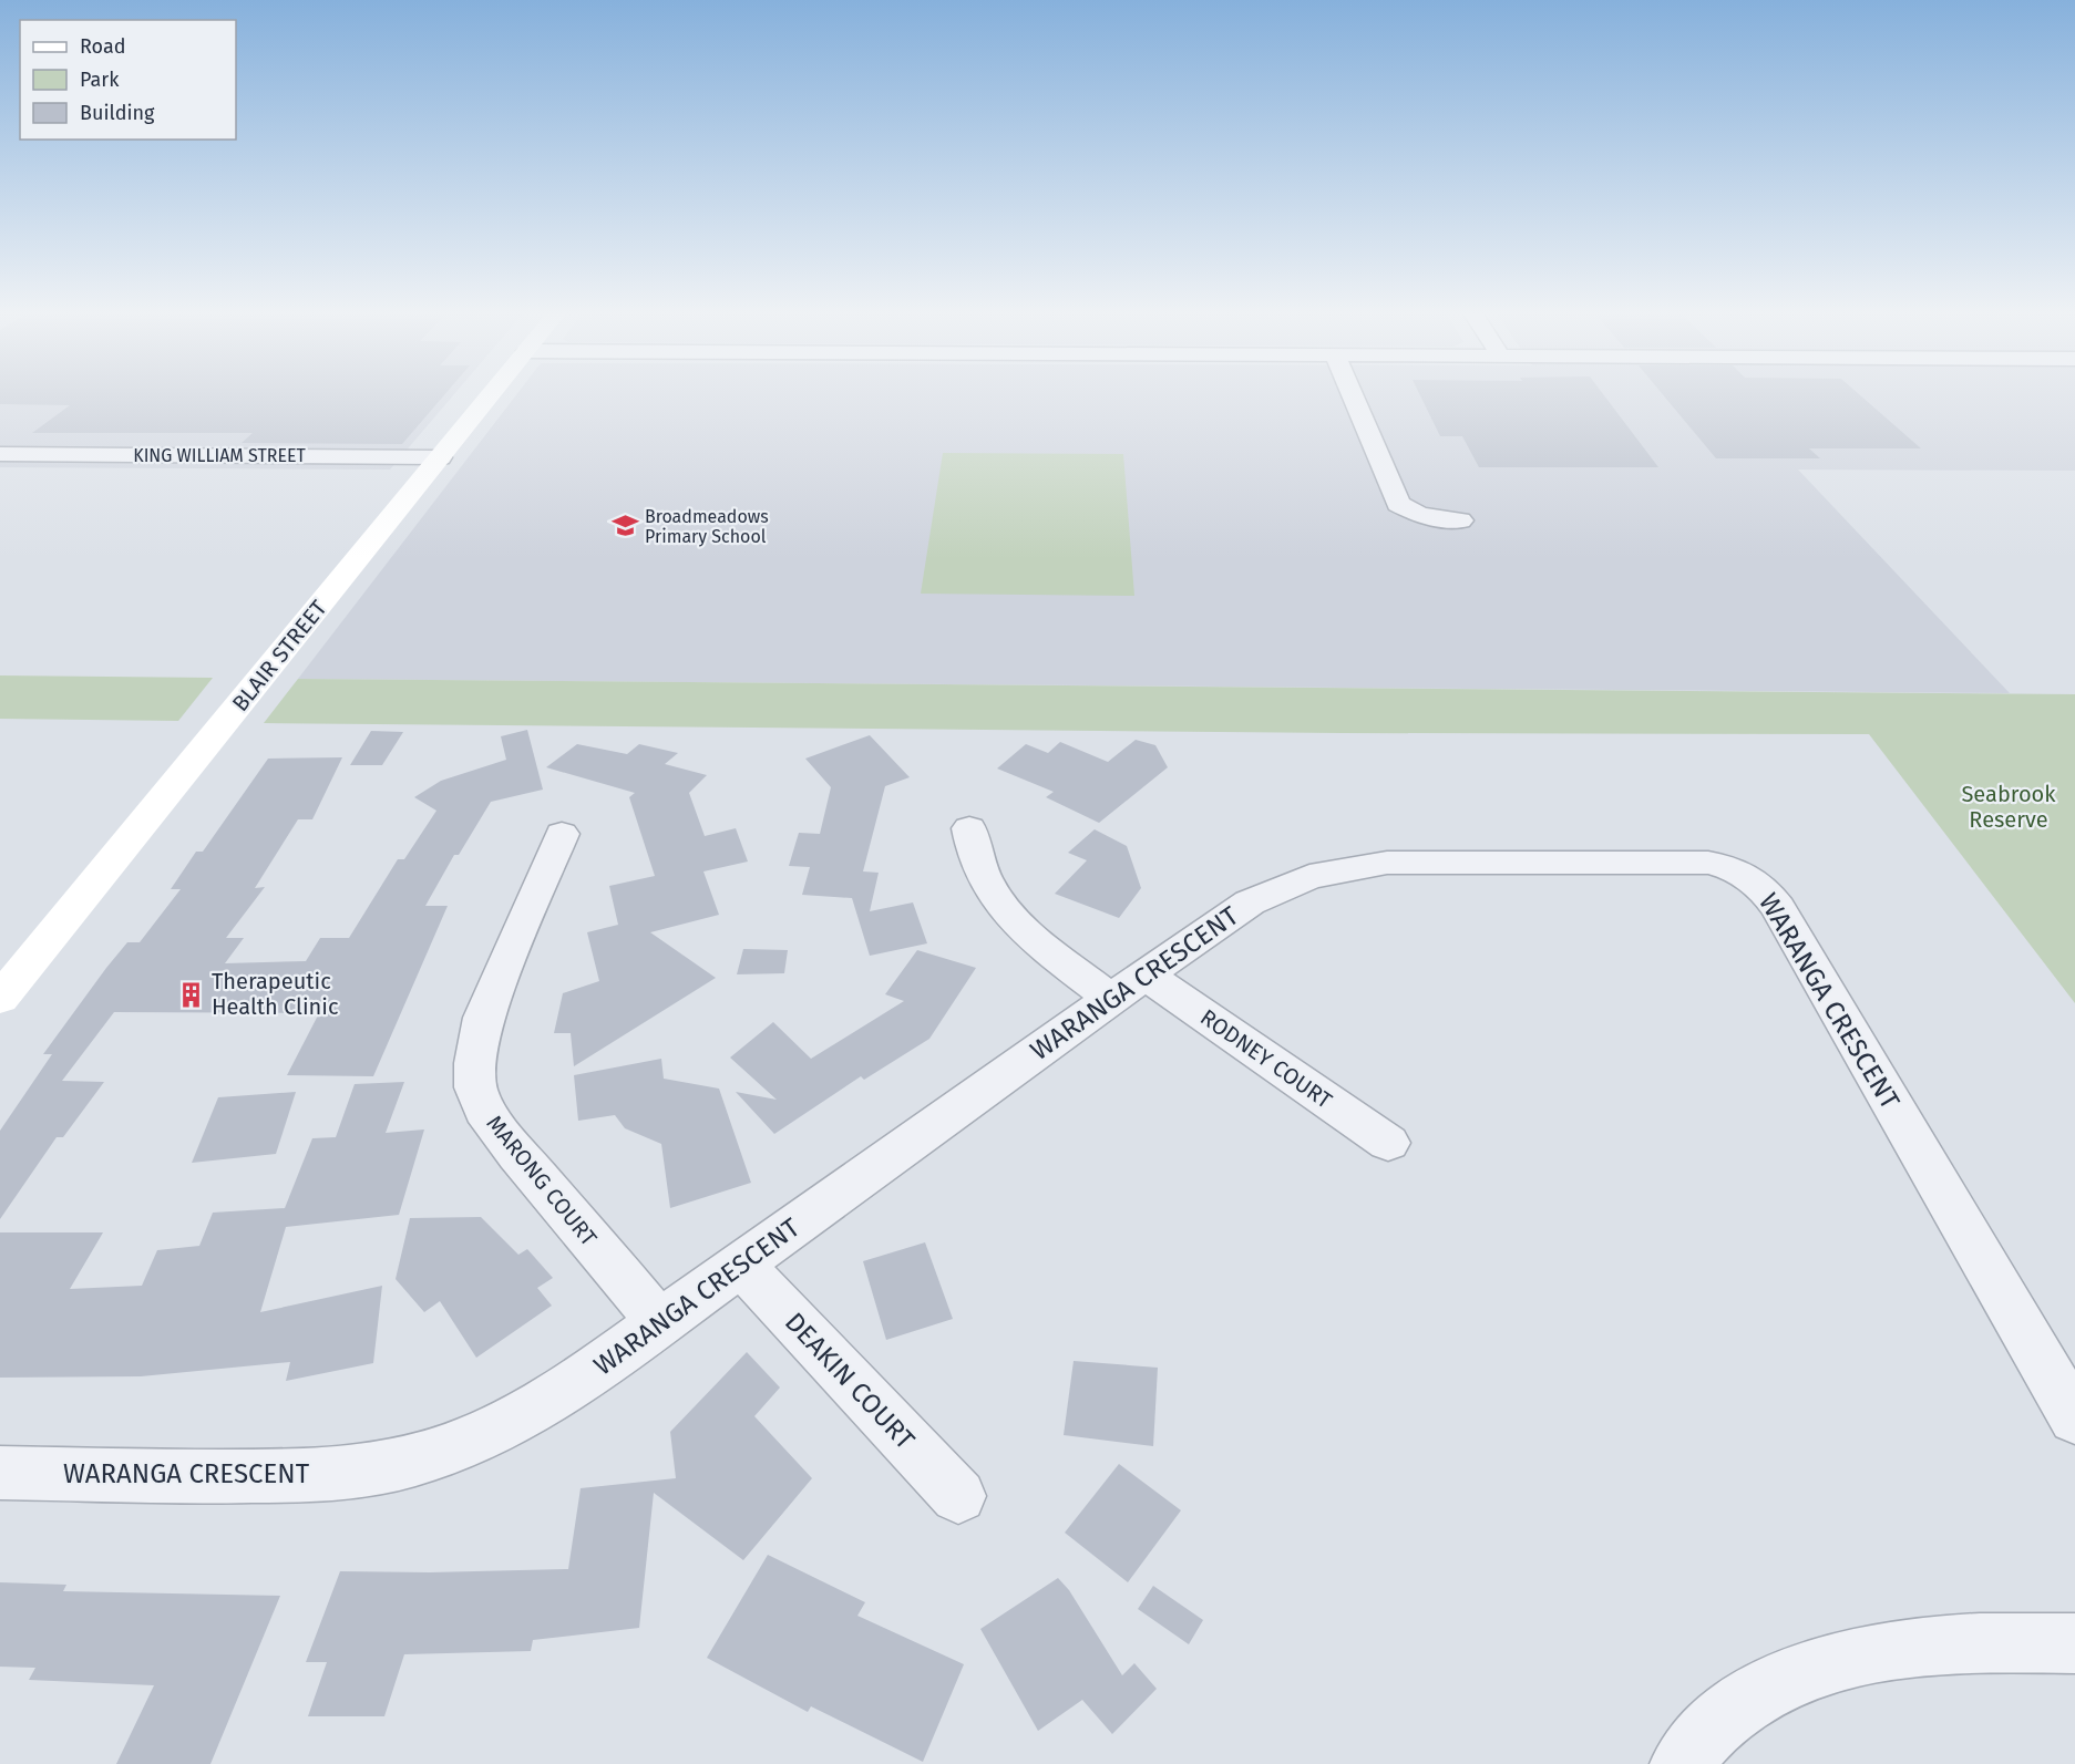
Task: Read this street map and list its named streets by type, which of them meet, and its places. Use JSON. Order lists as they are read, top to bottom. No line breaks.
{"streets":{"street":["KING WILLIAM STREET","BLAIR STREET","WARANGA CRESCENT","RODNEY COURT","MARONG COURT","DEAKIN COURT"]},"crossings":[["KING WILLIAM STREET","BLAIR STREET"],["WARANGA CRESCENT","RODNEY COURT"],["WARANGA CRESCENT","MARONG COURT"],["WARANGA CRESCENT","DEAKIN COURT"]],"parks":["Seabrook Reserve"],"places":{"school or university":["Broadmeadows Primary School"],"building":["Therapeutic Health Clinic"]},"legend":["Road","Park","Building"]}
